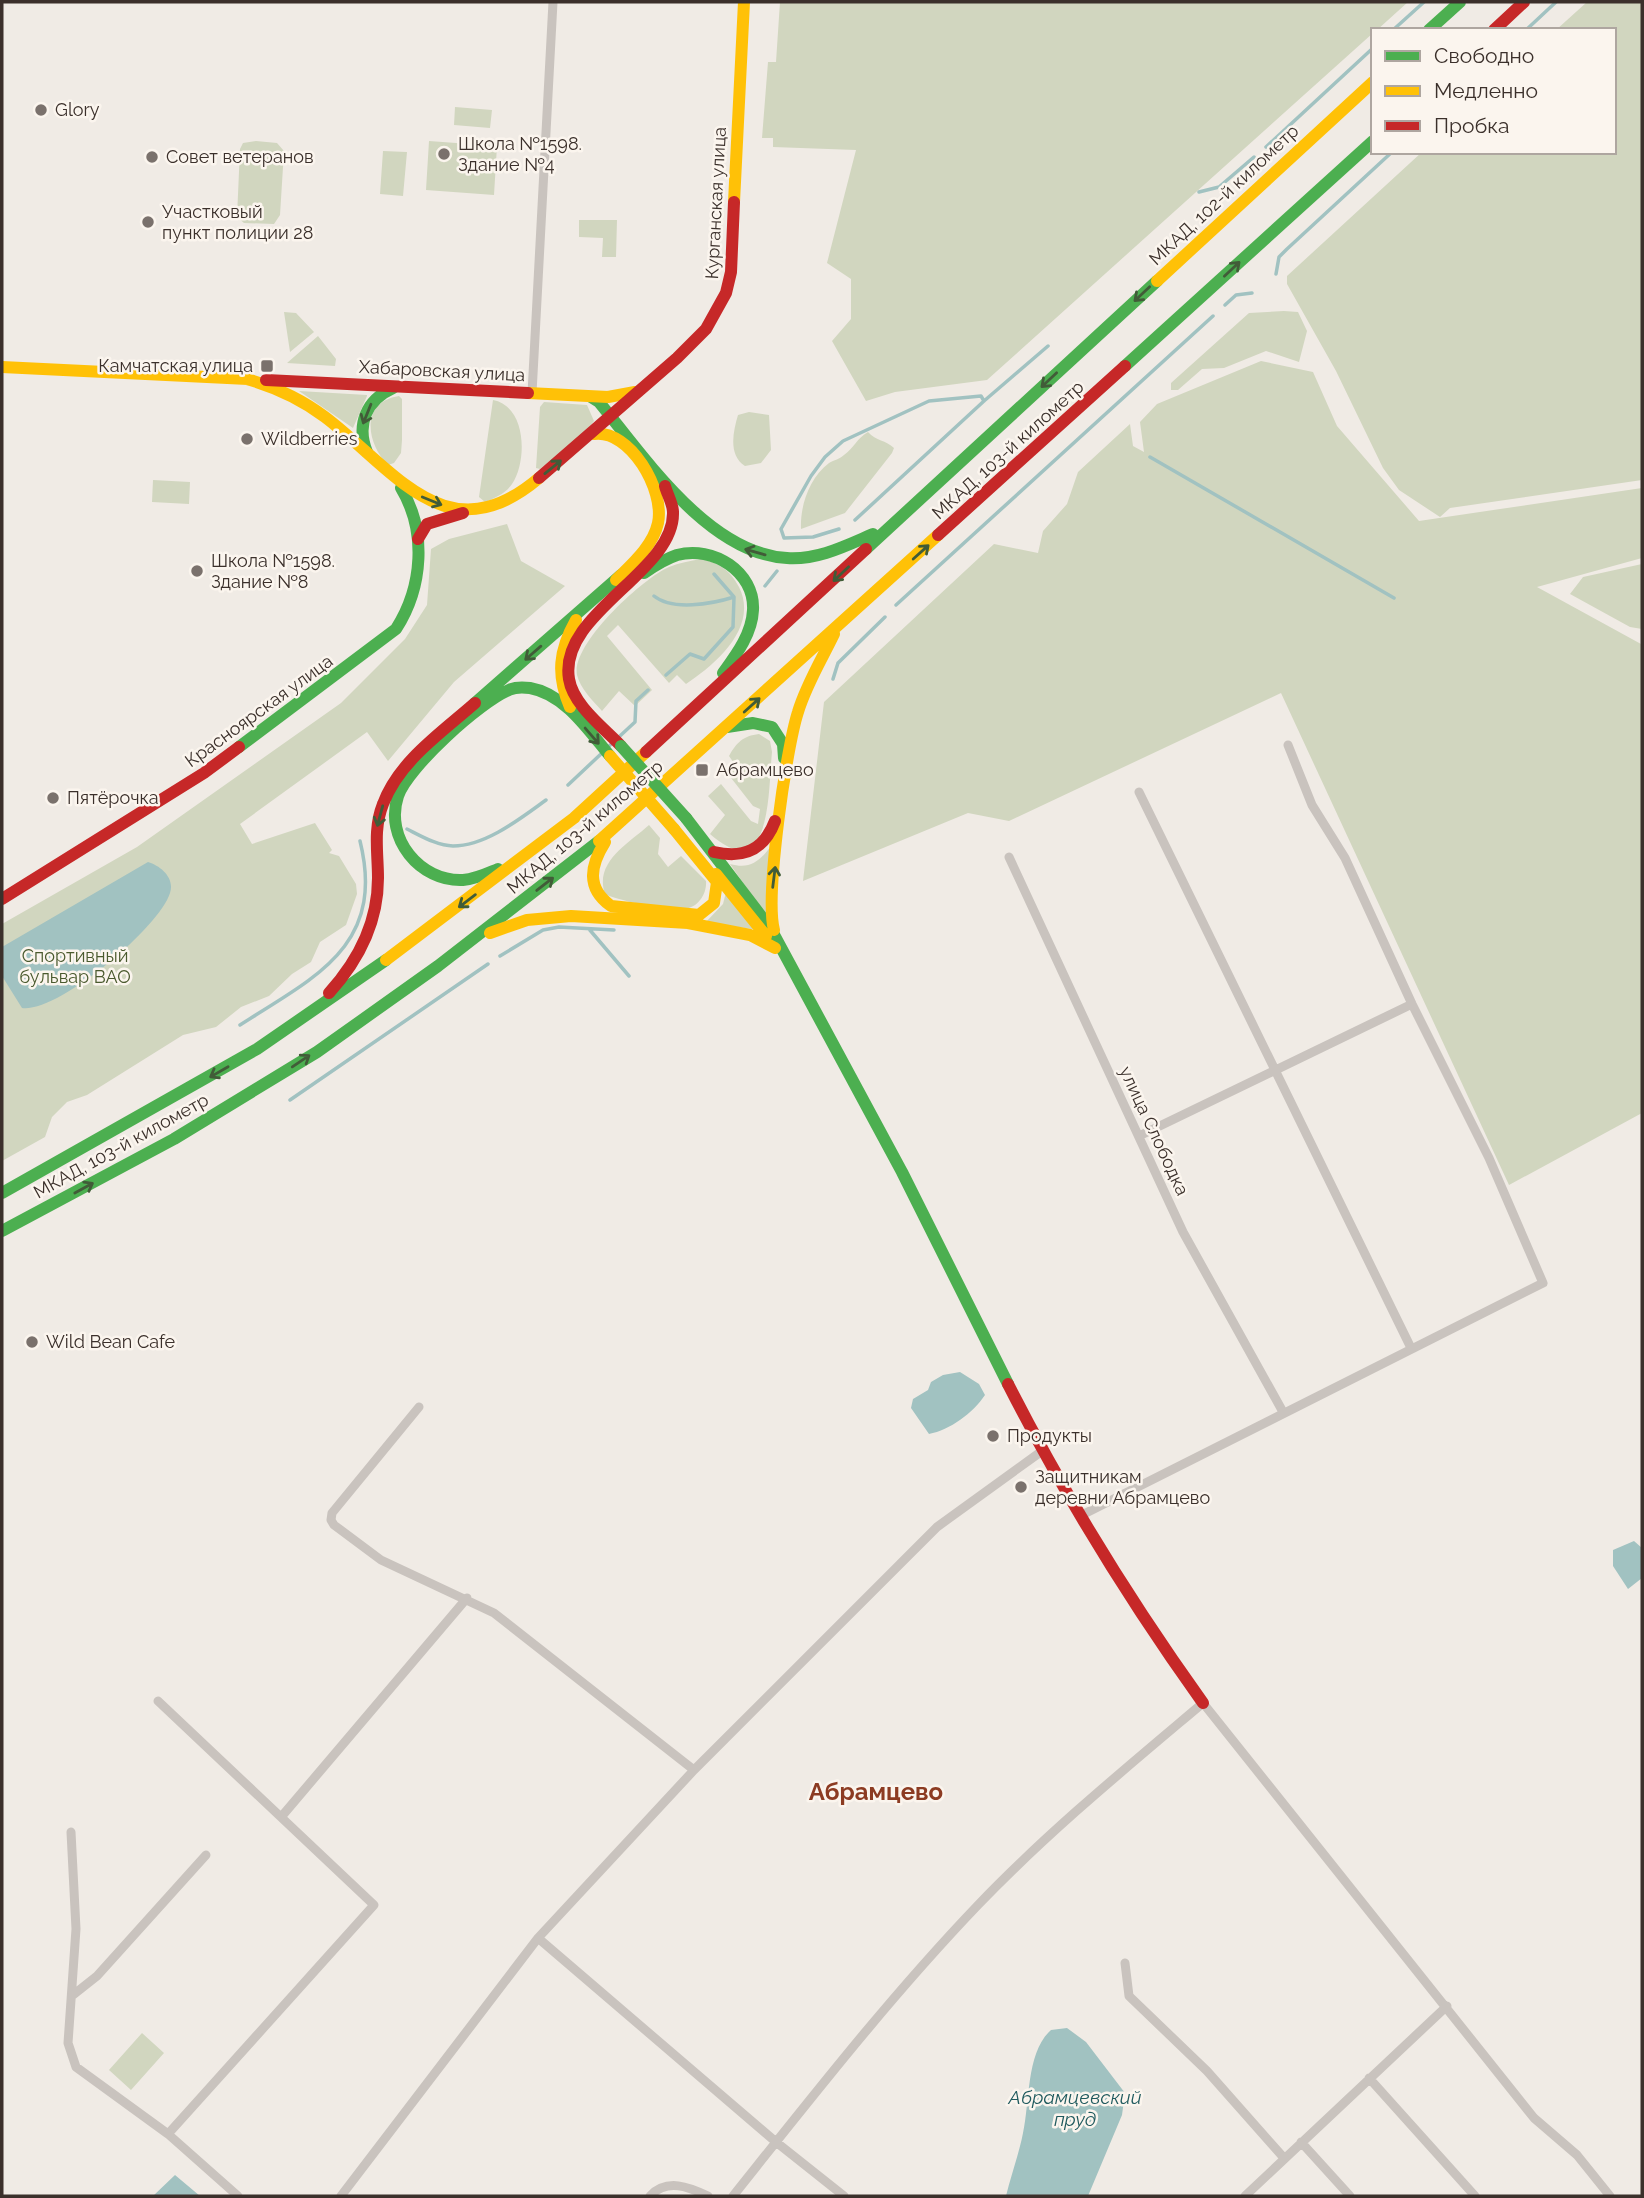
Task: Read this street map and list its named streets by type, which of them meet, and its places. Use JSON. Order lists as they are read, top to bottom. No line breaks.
{"streets":{"main road":["МКАД, 102-й километр","Курганская улица","Хабаровская улица","МКАД, 103-й километр","Красноярская улица"],"street":["улица Слободка"]},"crossings":[["МКАД, 102-й километр","МКАД, 103-й километр"],["Курганская улица","Хабаровская улица"],["Хабаровская улица","Красноярская улица"]],"one_way":["МКАД, 102-й километр"],"districts":["Абрамцево"],"water":["Абрамцевский пруд"],"parks":["Спортивный бульвар ВАО"],"places":{"other":["Glory","Школа №1598. Здание №4","Совет ветеранов","Участковый пункт полиции 28","Wildberries","Школа №1598. Здание №8","Пятёрочка","Wild Bean Cafe","Продукты","Защитникам деревни Абрамцево"],"transit":["Камчатская улица","Абрамцево"]},"legend":["Свободно","Медленно","Пробка"]}
